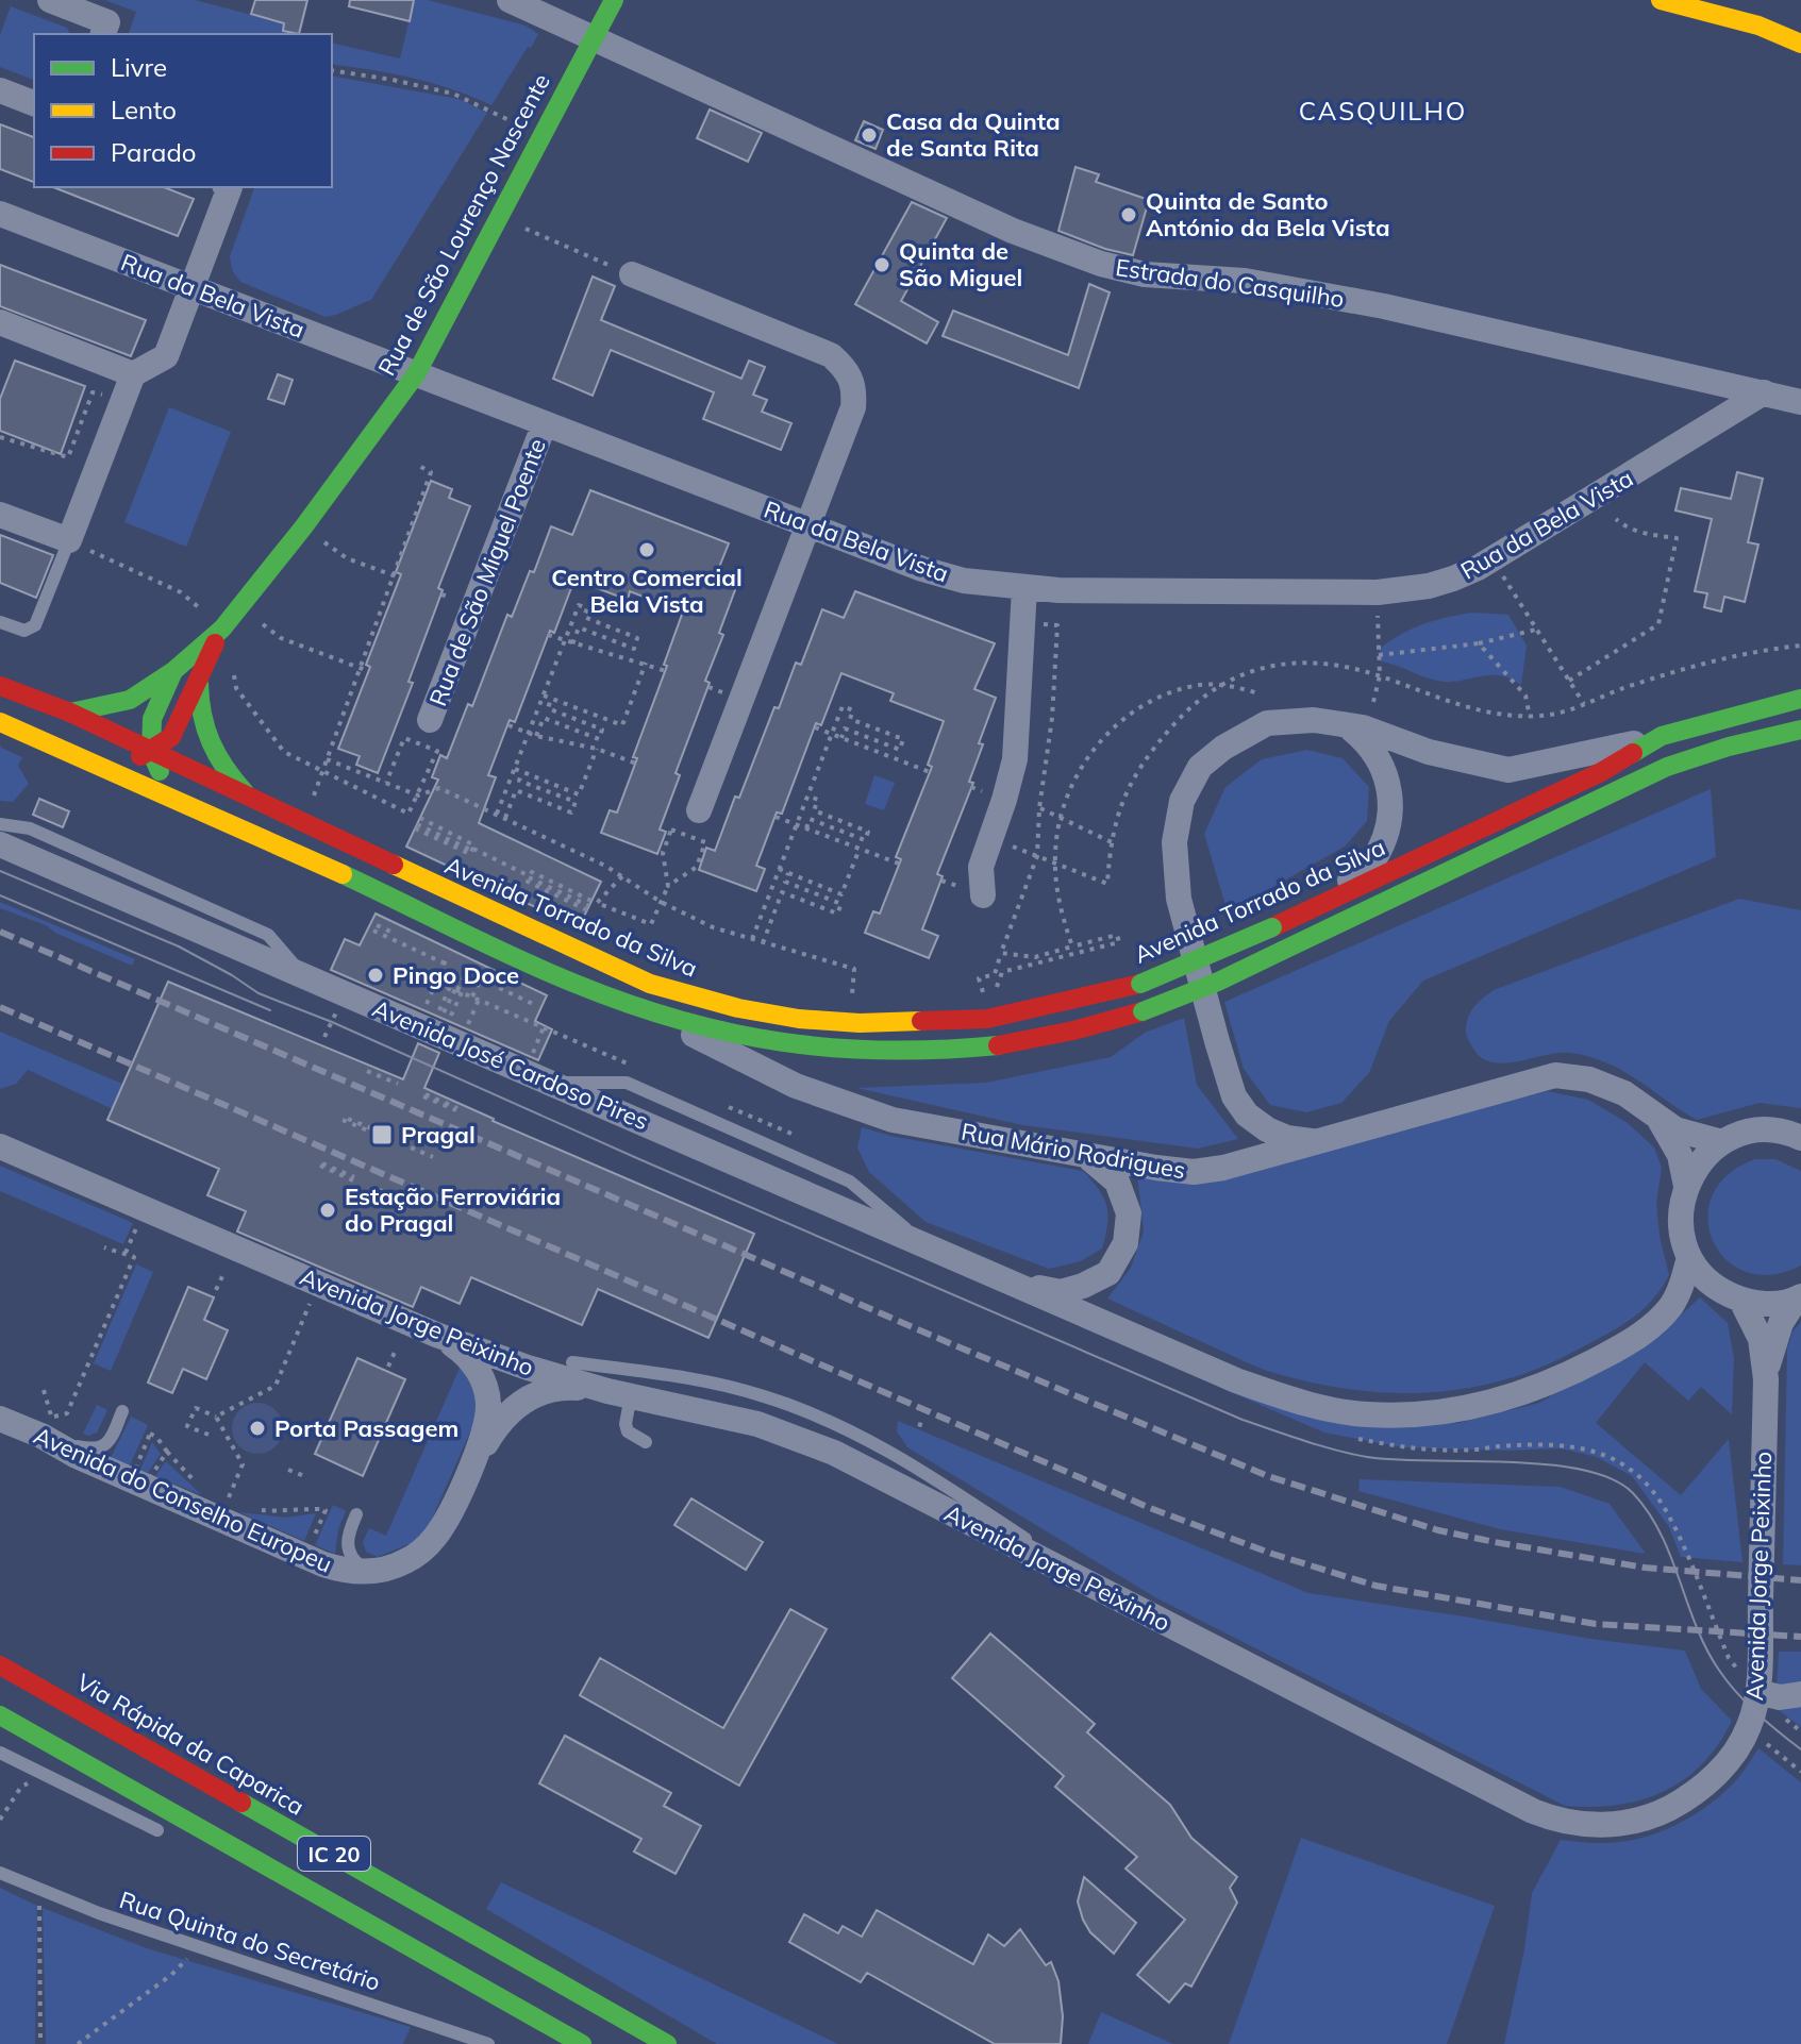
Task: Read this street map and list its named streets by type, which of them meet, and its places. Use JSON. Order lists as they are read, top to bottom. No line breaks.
{"streets":{"main road":["Rua de São Lourenço Nascente","Avenida Torrado da Silva","Via Rápida da Caparica","IC 20"],"street":["Estrada do Casquilho","Rua da Bela Vista","Rua de São Miguel Poente","Avenida José Cardoso Pires","Rua Mário Rodrigues","Avenida Jorge Peixinho","Avenida do Conselho Europeu"],"lane":["Rua Quinta do Secretário"]},"crossings":[["Rua de São Lourenço Nascente","Estrada do Casquilho"],["Rua de São Lourenço Nascente","Rua da Bela Vista"],["Rua de São Lourenço Nascente","Avenida Torrado da Silva"],["Estrada do Casquilho","Rua da Bela Vista"],["Rua da Bela Vista","Rua de São Miguel Poente"],["Avenida José Cardoso Pires","Rua Mário Rodrigues"],["Avenida Jorge Peixinho","Avenida do Conselho Europeu"]],"districts":["CASQUILHO"],"places":{"other":["Casa da Quinta de Santa Rita","Quinta de Santo António da Bela Vista","Quinta de São Miguel","Centro Comercial Bela Vista","Pingo Doce","Estação Ferroviária do Pragal","Porta Passagem"],"transit":["Pragal"]},"legend":["Livre","Lento","Parado"]}
